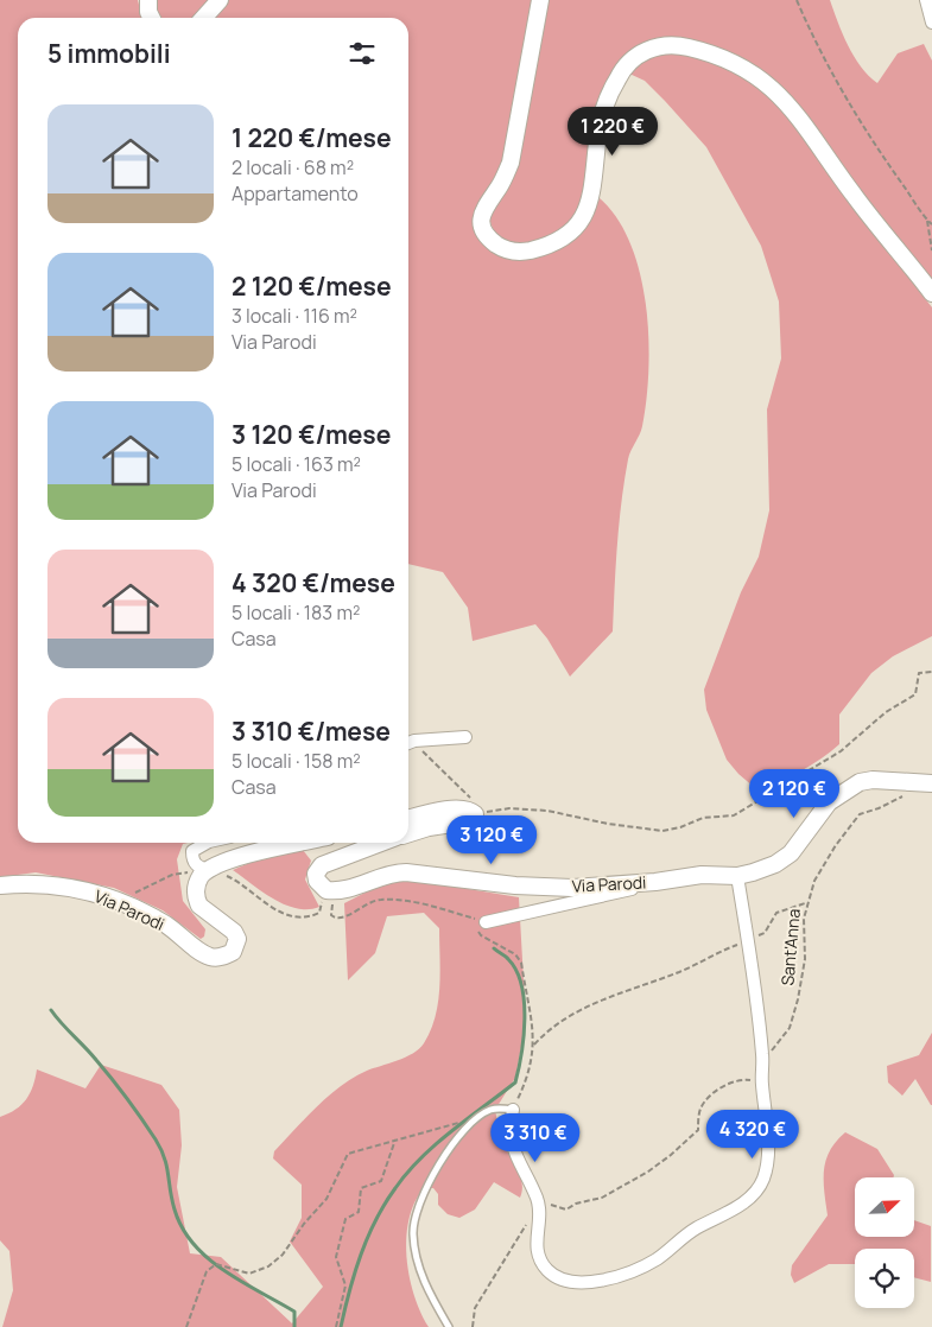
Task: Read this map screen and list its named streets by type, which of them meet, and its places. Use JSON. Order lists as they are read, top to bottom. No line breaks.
{"streets":{"street":["Via Parodi"],"path":["Sant'Anna"]},"north":"top right","page":{"heading":"5 immobili","list":[{"name":"1 220 €/mese","note":"2 locali · 68 m² · Appartamento"},{"name":"2 120 €/mese","note":"3 locali · 116 m² · Via Parodi"},{"name":"3 120 €/mese","note":"5 locali · 163 m² · Via Parodi"},{"name":"4 320 €/mese","note":"5 locali · 183 m² · Casa"},{"name":"3 310 €/mese","note":"5 locali · 158 m² · Casa"}],"price":["1 220 €","2 120 €","3 120 €","4 320 €","3 310 €"]}}
